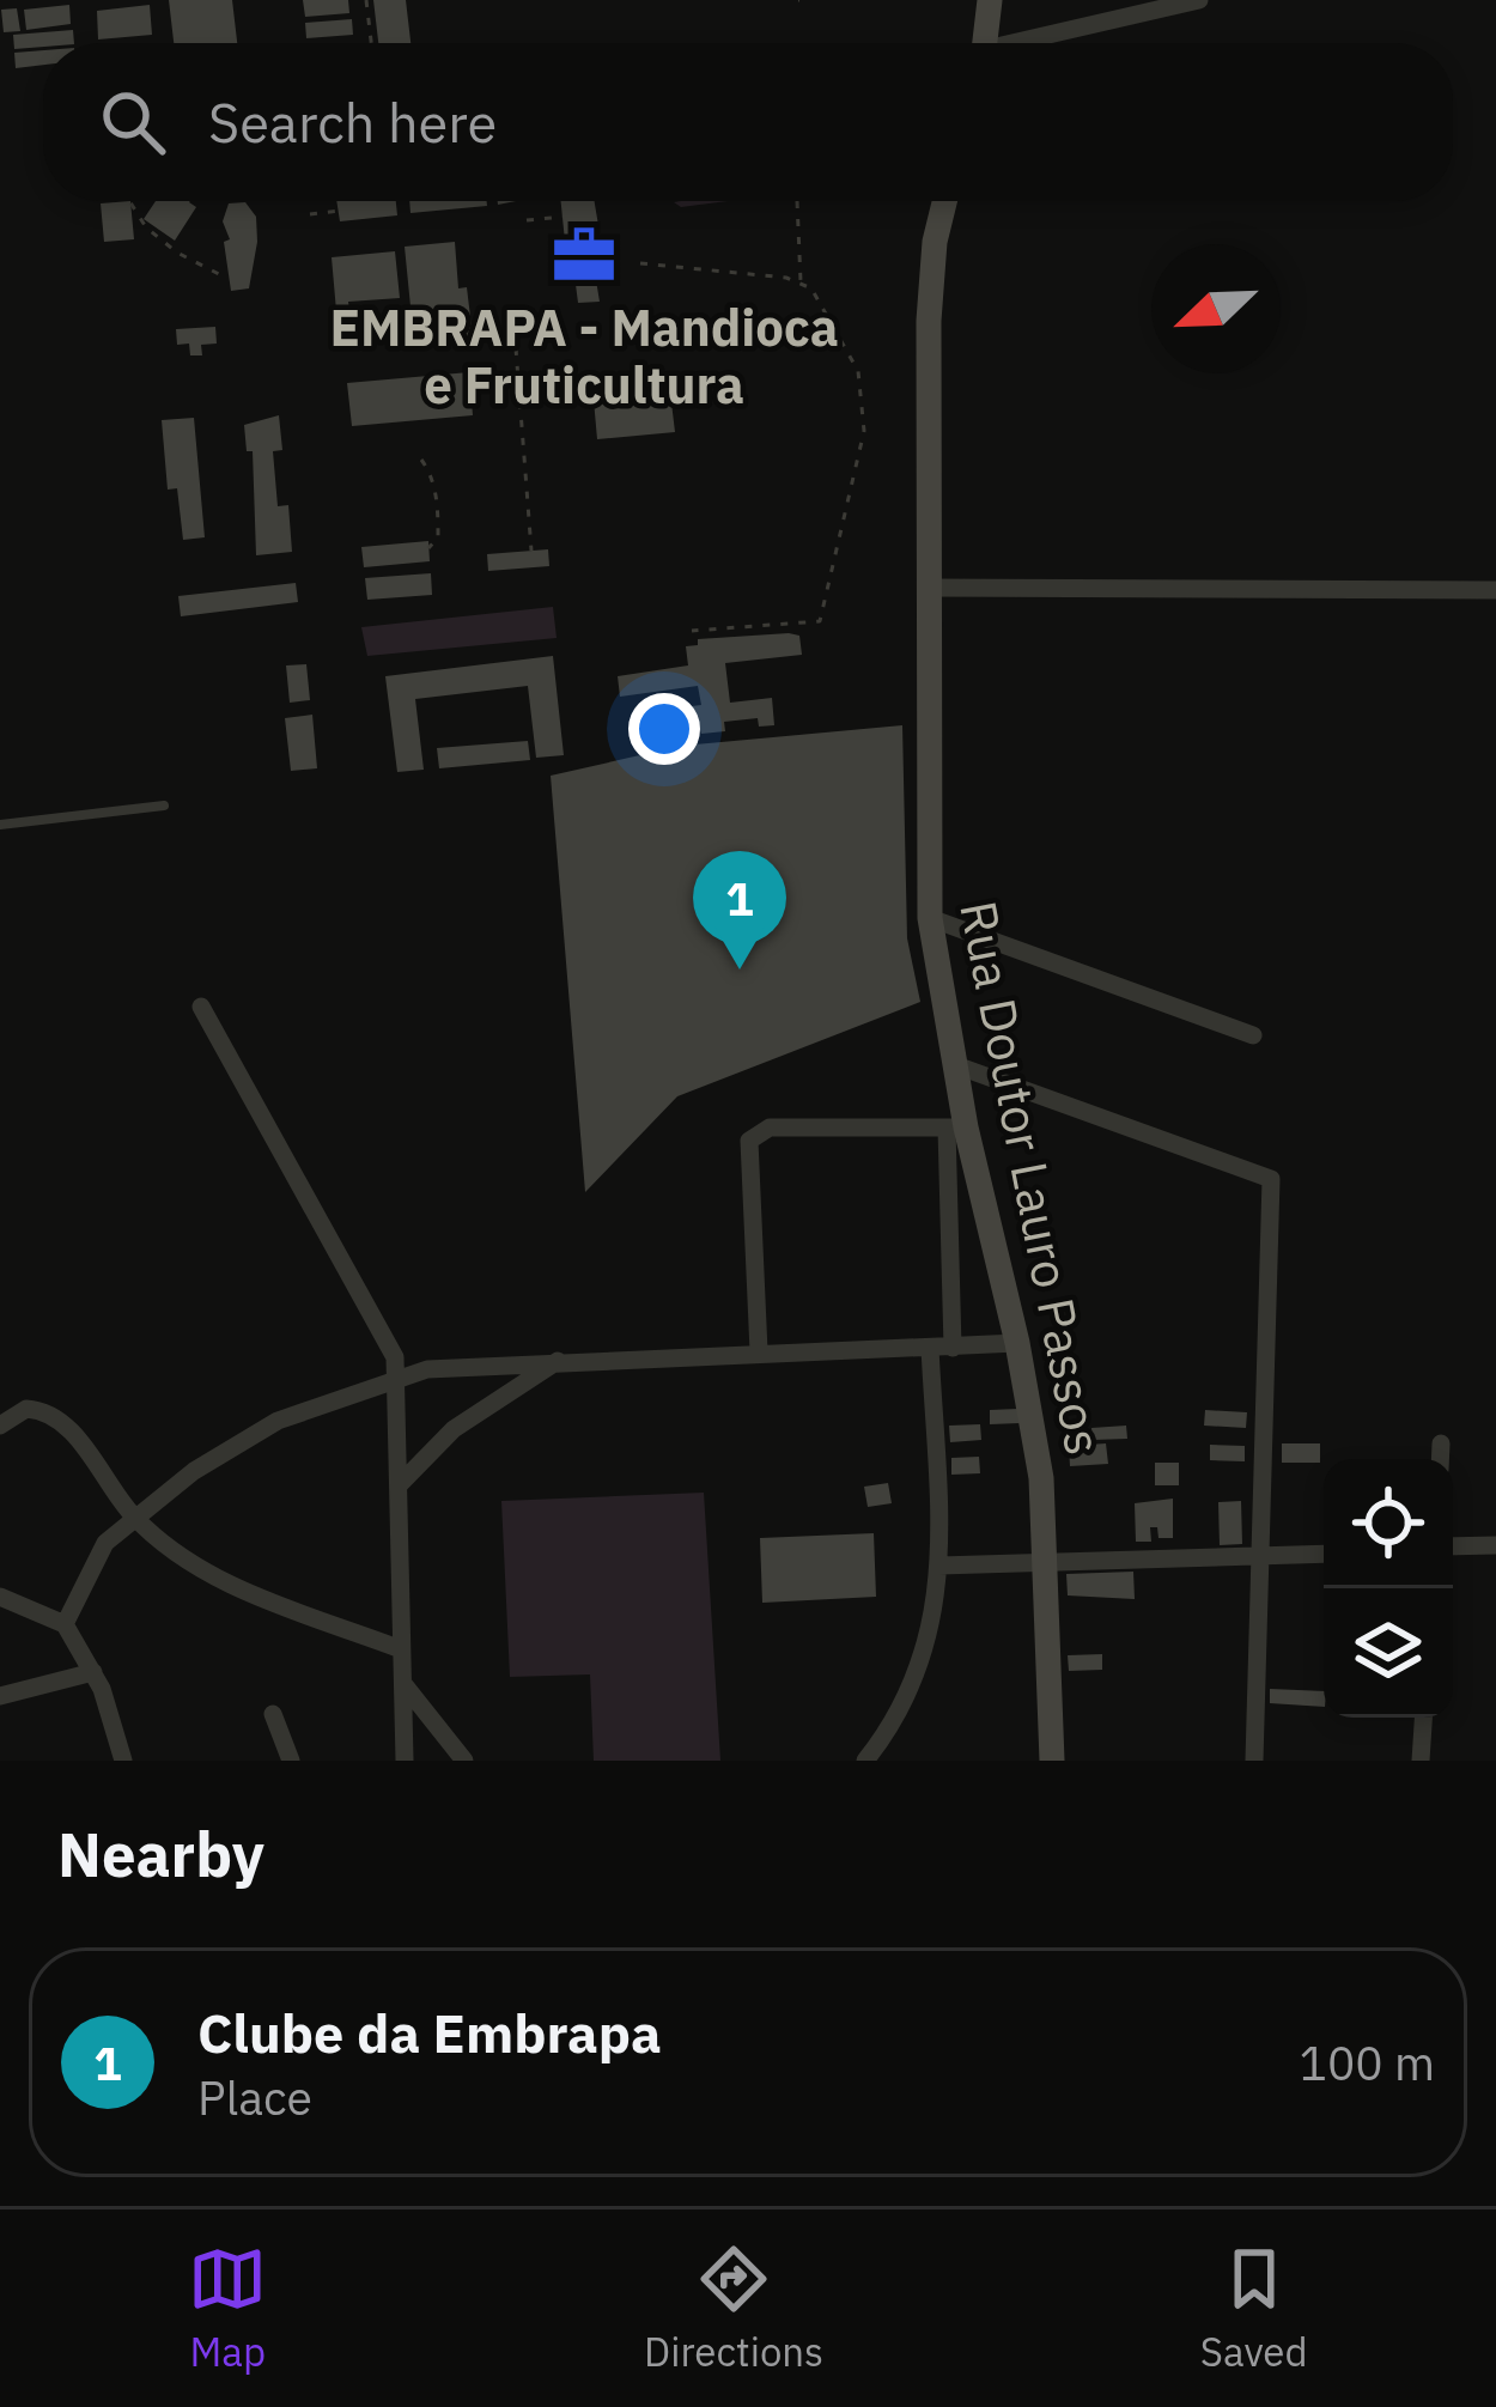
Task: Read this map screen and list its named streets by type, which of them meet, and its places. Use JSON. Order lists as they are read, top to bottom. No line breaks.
{"streets":{"main road":["Rua Doutor Lauro Passos"]},"places":{"office":["EMBRAPA - Mandioca e Fruticultura"]},"north":"bottom left","page":{"search":"Search here","pins":"1","heading":"Nearby","list":[{"mark":"1","name":"Clube da Embrapa","note":"Place","value":"100 m"}],"nav":["Map","Directions","Saved"]}}
